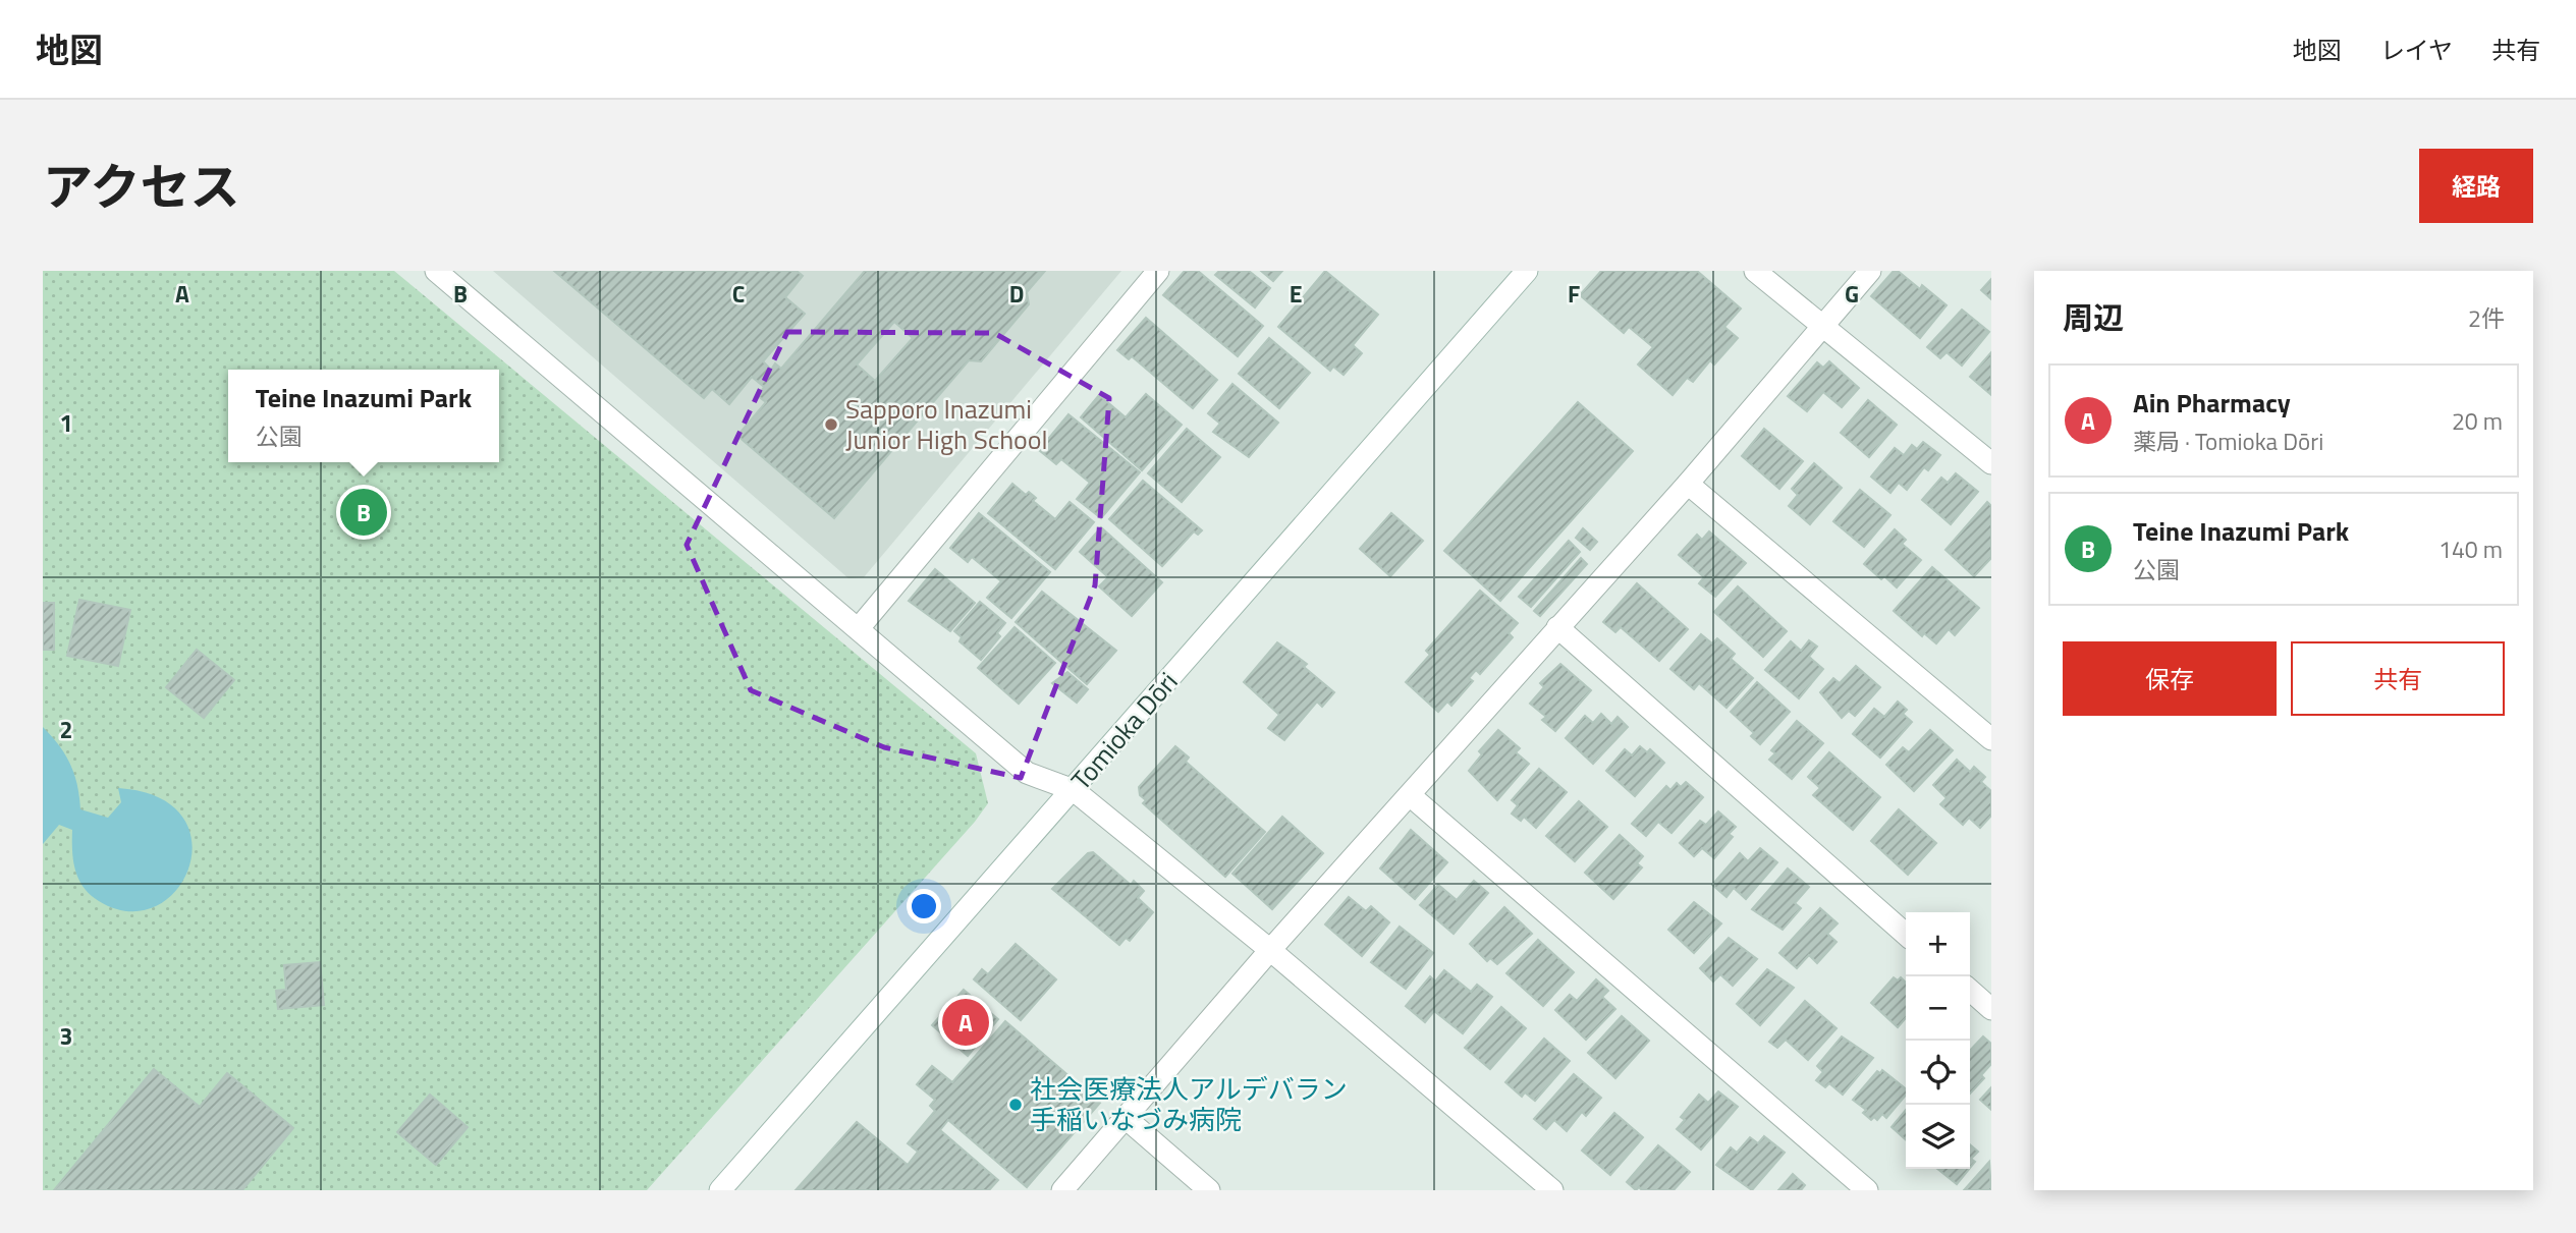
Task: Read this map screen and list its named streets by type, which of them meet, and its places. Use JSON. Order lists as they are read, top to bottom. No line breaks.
{"streets":{"street":["Tomioka Dōri"]},"places":["Sapporo Inazumi Junior High School","社会医療法人アルデバラン 手稲いなづみ病院"],"page":{"header":"地図","nav":["地図","レイヤ","共有"],"title":"アクセス","buttons":["経路",["保存","共有"]],"heading":["周辺","2件"],"list":[{"mark":"A","name":"Ain Pharmacy","note":"薬局 · Tomioka Dōri","value":"20 m"},{"mark":"B","name":"Teine Inazumi Park","note":"公園","value":"140 m"}],"popup":["Teine Inazumi Park","公園"],"pins":["B","A"],"map_buttons":["+","−"]},"grid":{"columns":["A","B","C","D","E","F","G"],"rows":["1","2","3"]}}
